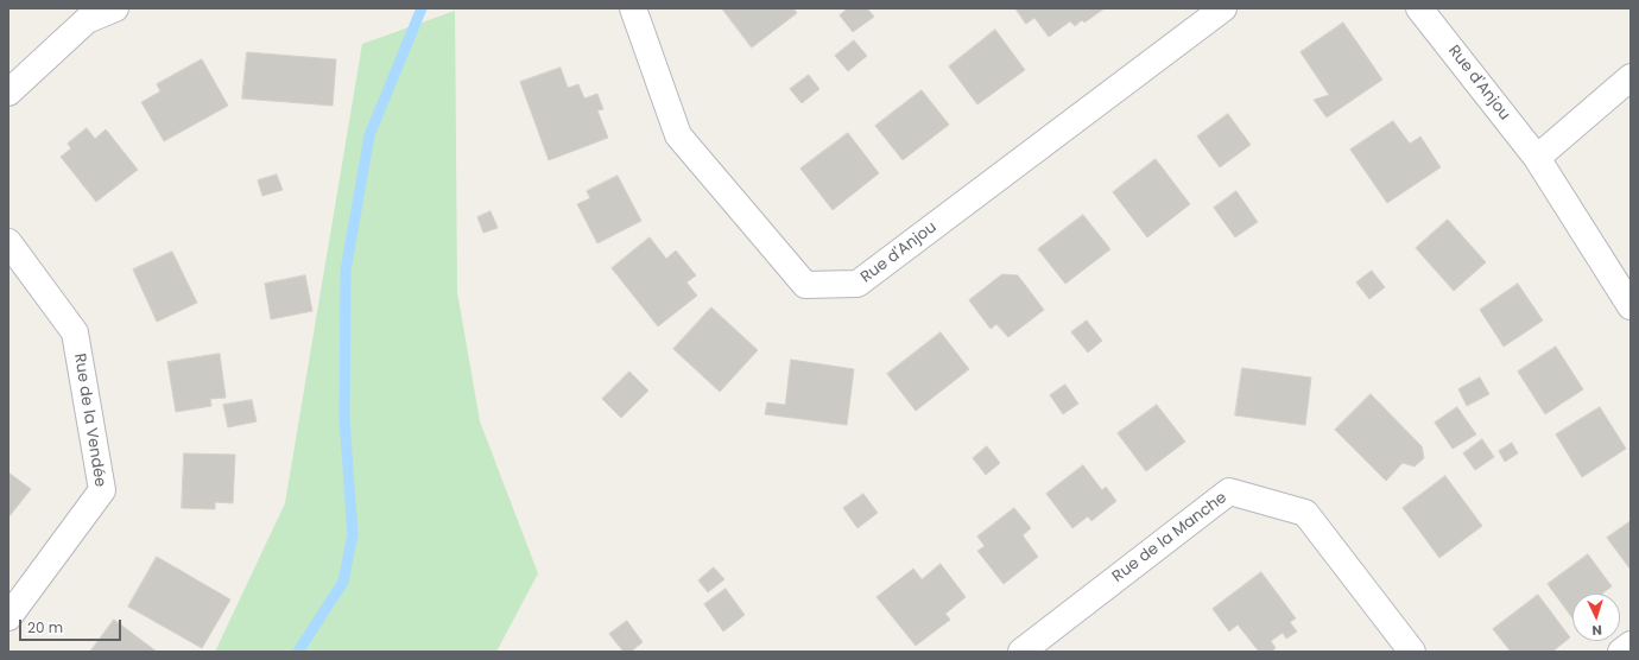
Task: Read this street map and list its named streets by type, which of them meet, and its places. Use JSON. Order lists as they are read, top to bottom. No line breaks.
{"streets":{"street":["Rue d'Anjou","Rue de la Vendée","Rue de la Manche"]},"scale_bar":"20 m","north":"bottom"}
